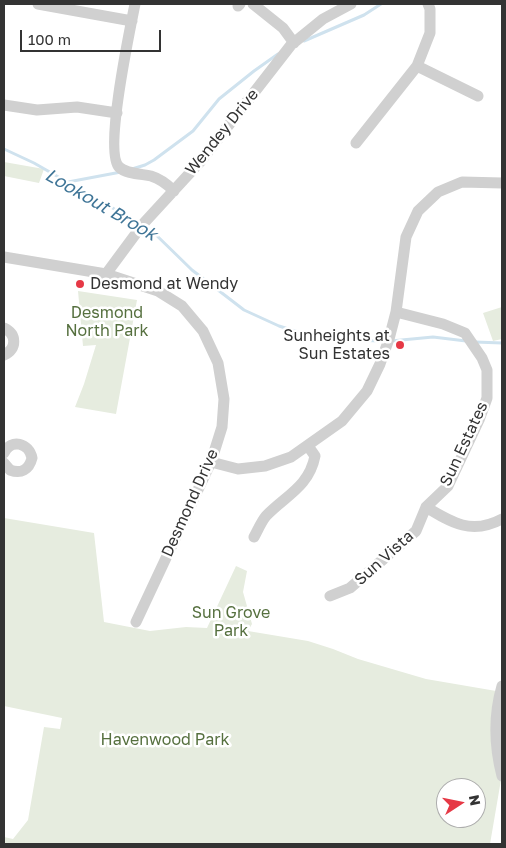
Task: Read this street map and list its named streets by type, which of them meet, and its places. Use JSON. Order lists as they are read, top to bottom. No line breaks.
{"streets":{"street":["Wendey Drive","Sun Estates","Desmond Drive","Sun Vista"]},"crossings":[["Wendey Drive","Desmond Drive"],["Sun Estates","Sun Vista"]],"water":["Lookout Brook"],"parks":["Desmond North Park","Sun Grove Park","Havenwood Park"],"places":["Desmond at Wendy","Sunheights at Sun Estates"],"scale_bar":"100 m","north":"right"}
